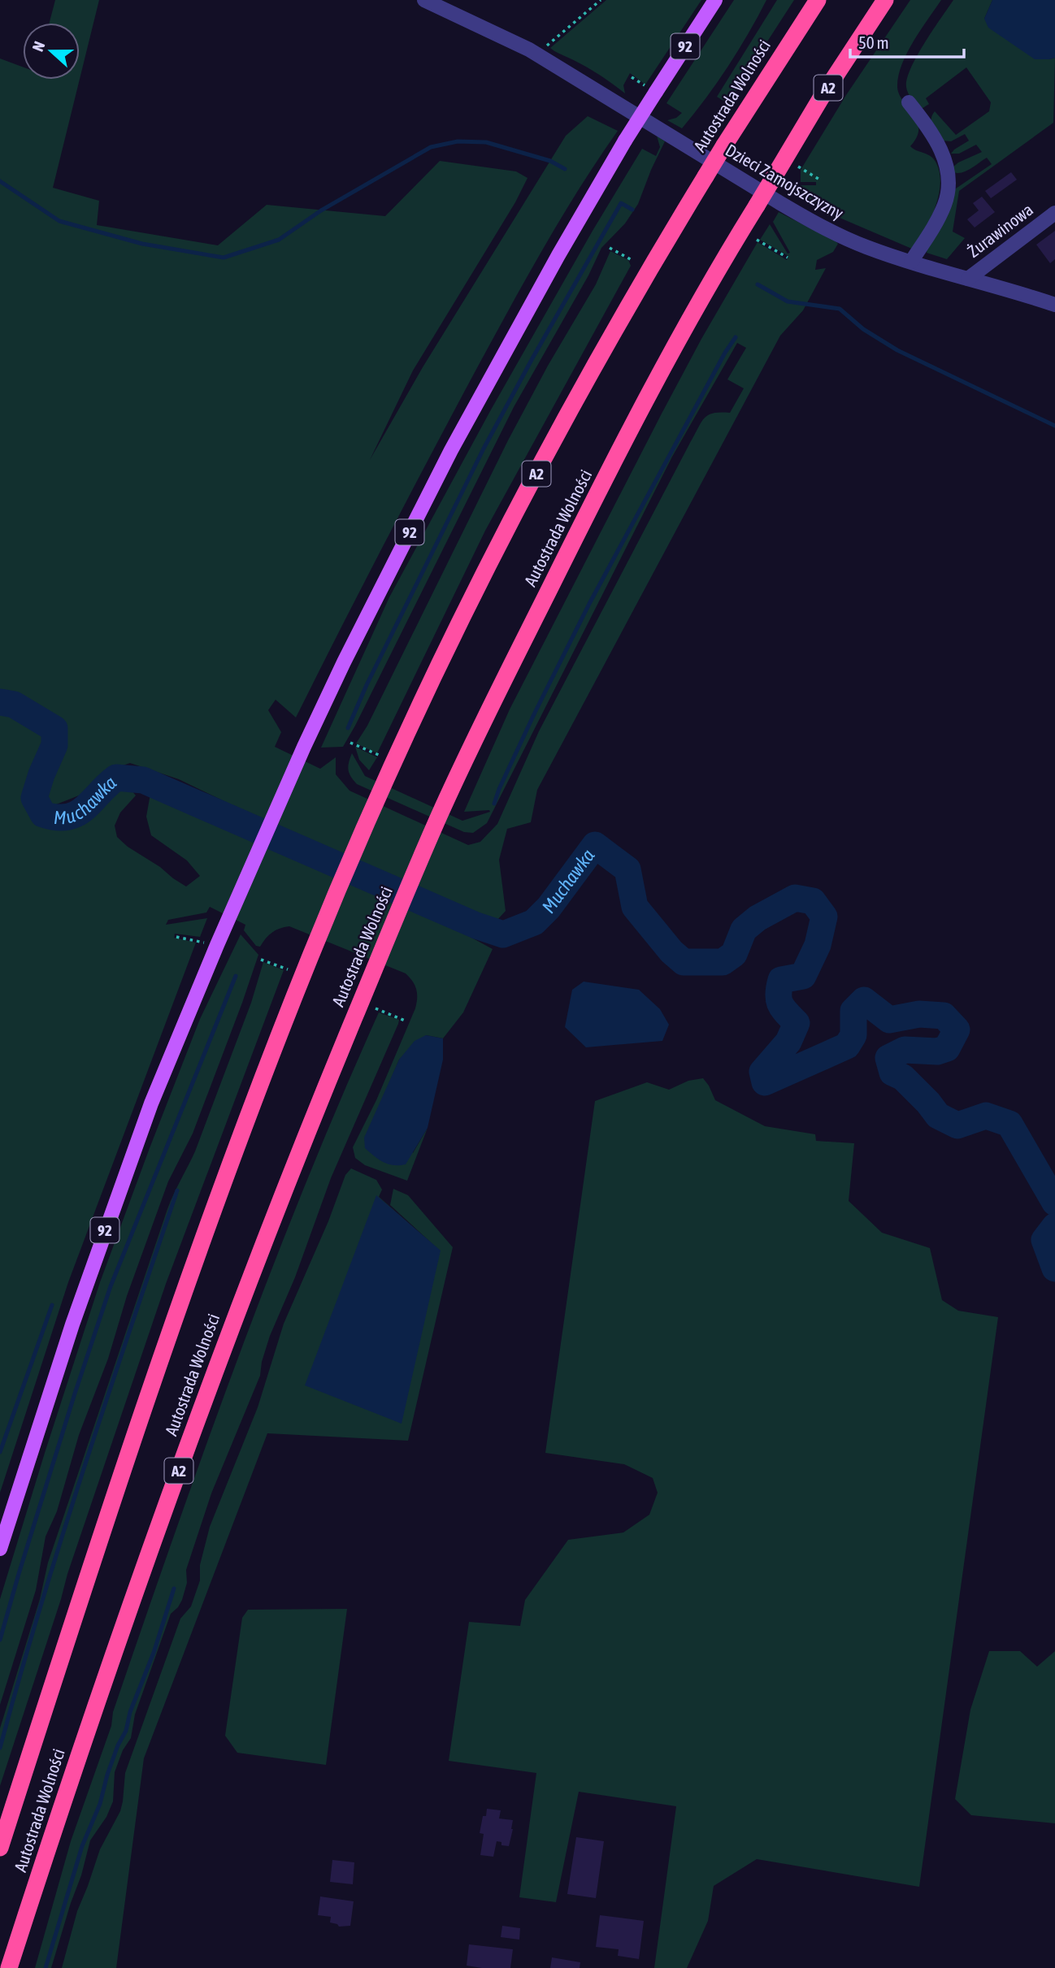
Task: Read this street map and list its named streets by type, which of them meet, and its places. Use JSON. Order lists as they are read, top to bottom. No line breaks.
{"streets":{"highway":["A2","Autostrada Wolności"],"main road":["92"],"street":["Dzieci Zamojszczyzny","Żurawinowa"]},"crossings":[["Dzieci Zamojszczyzny","Żurawinowa"]],"water":["Muchawka"],"scale_bar":"50 m","north":"left"}
